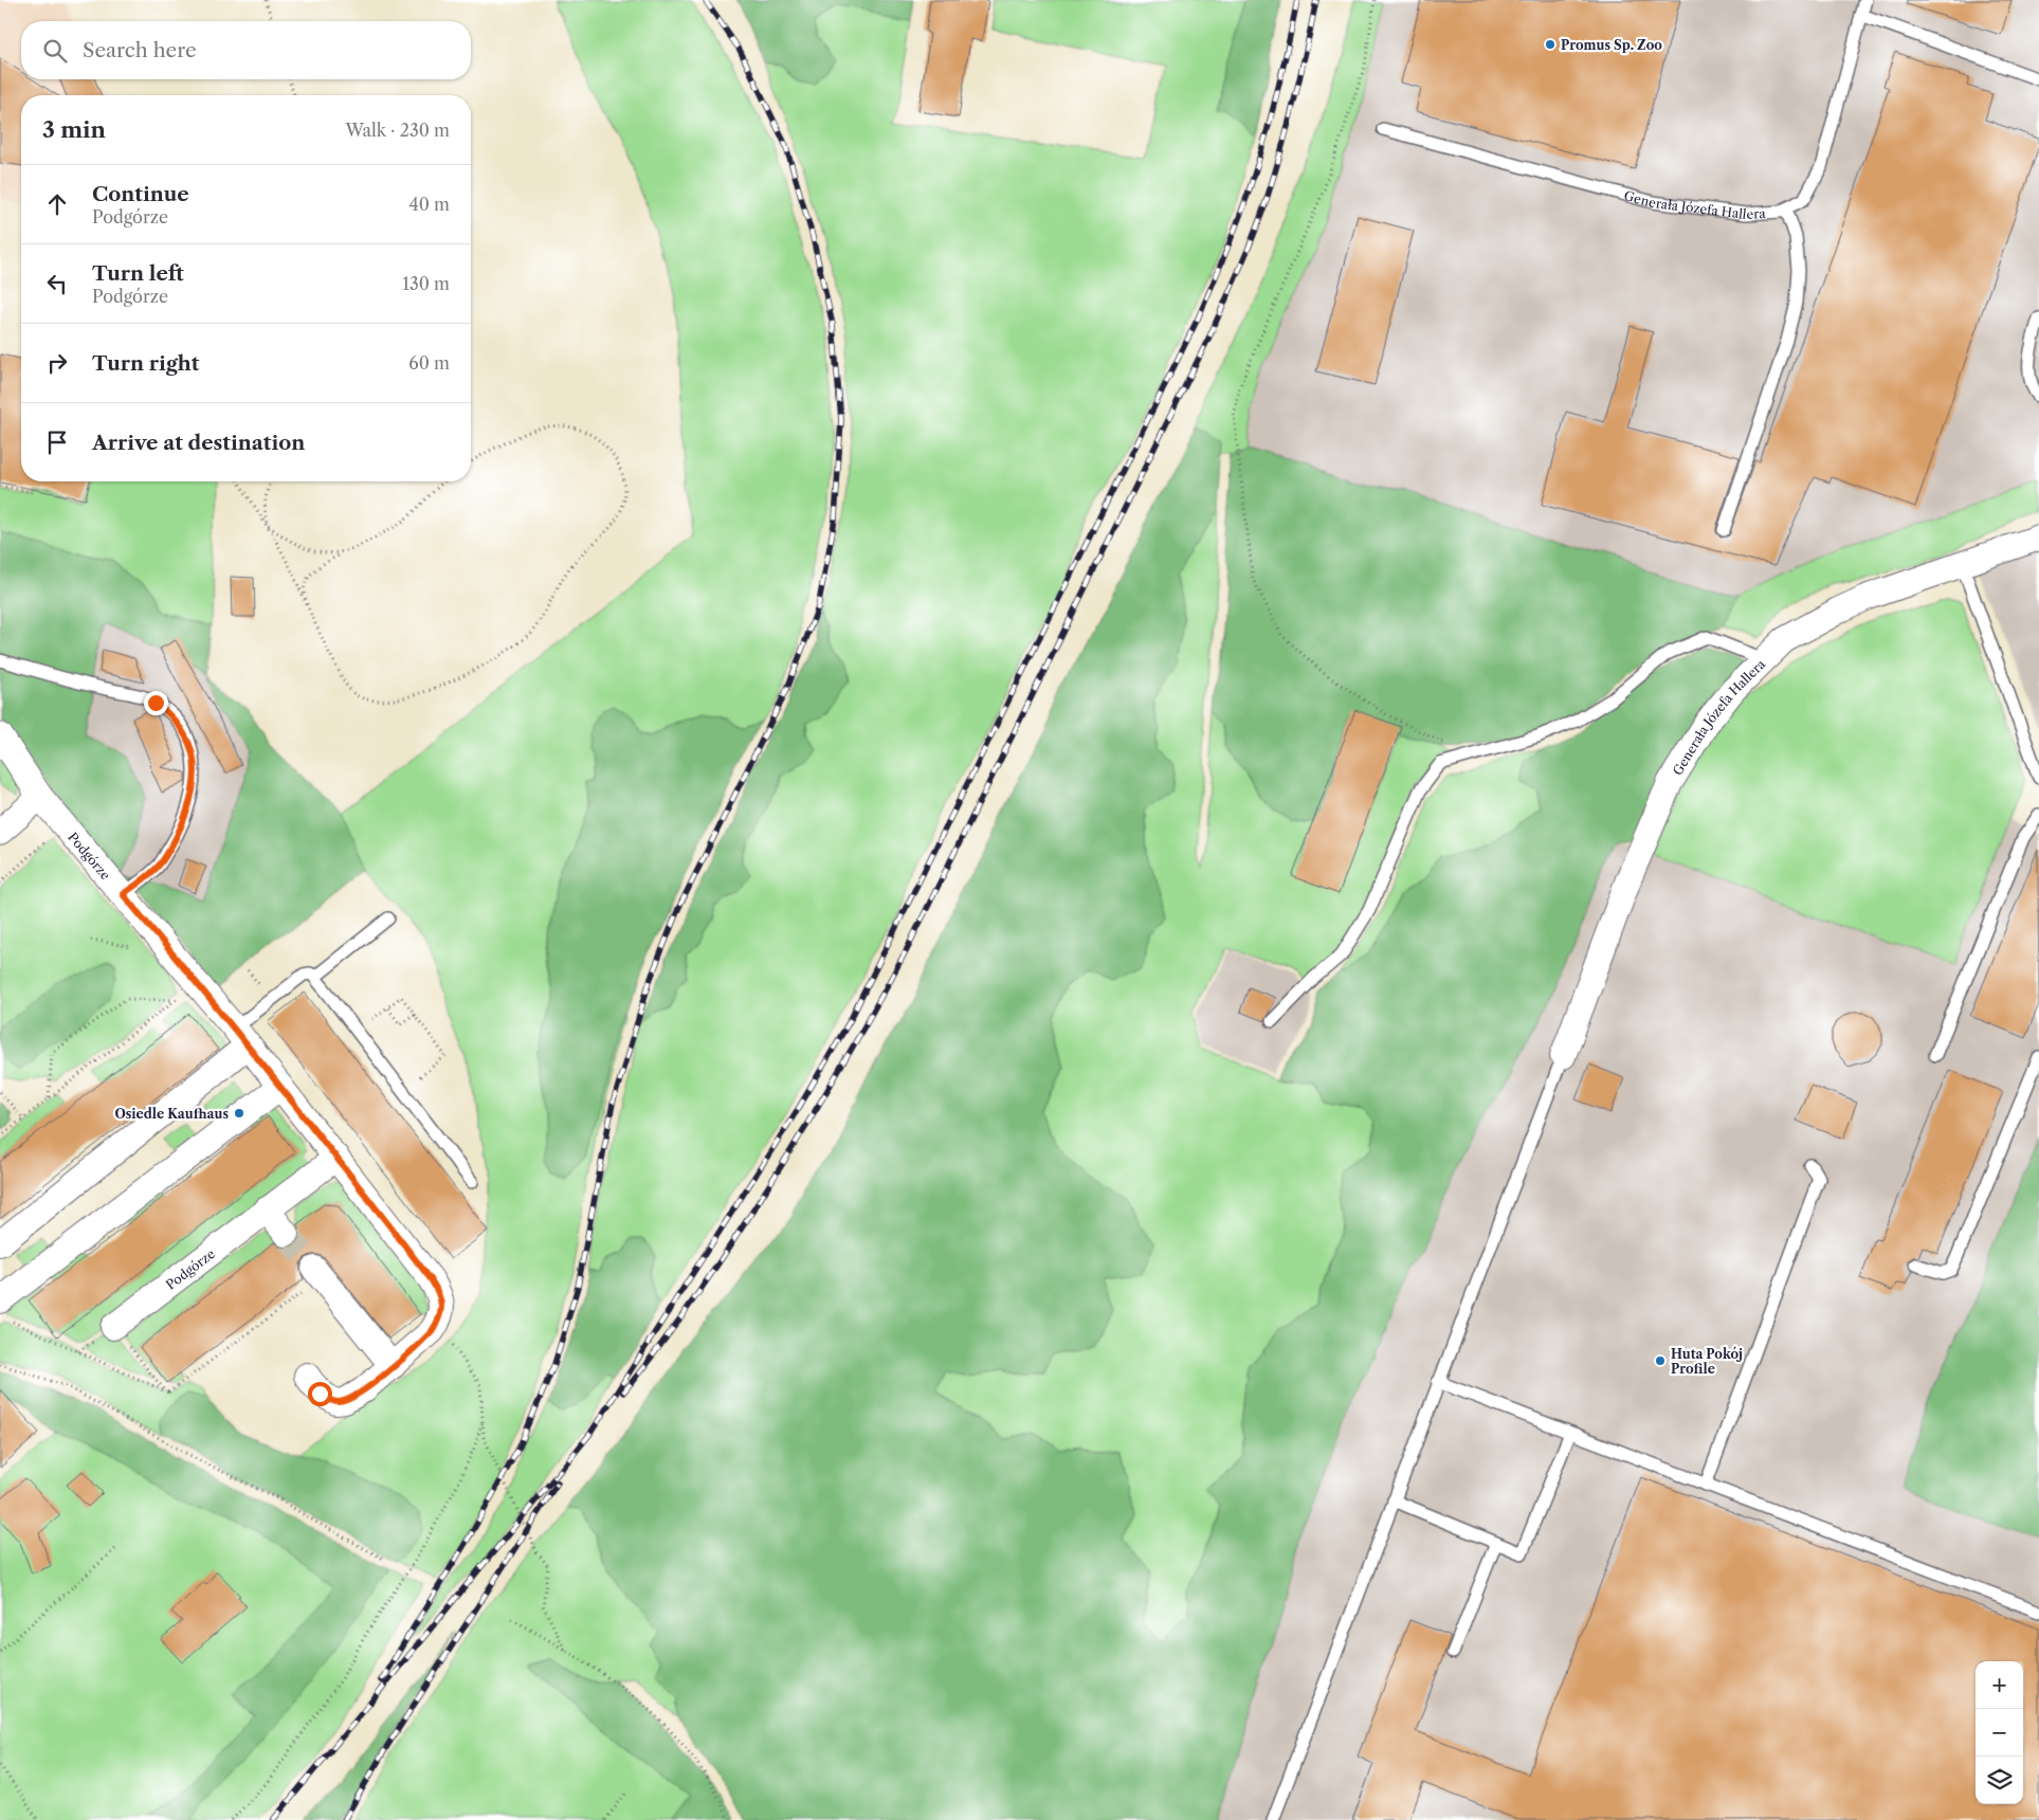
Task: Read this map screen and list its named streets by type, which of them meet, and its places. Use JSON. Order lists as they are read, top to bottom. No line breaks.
{"streets":{"street":["Generała Józefa Hallera","Podgórze"]},"places":["Promus Sp. Zoo","Osiedle Kaufhaus","Huta Pokój Profile"],"page":{"search":"Search here","heading":["3 min","Walk · 230 m"],"list":[["Continue","Podgórze","40 m"],["Turn left","Podgórze","130 m"],["Turn right","60 m"],"Arrive at destination"],"map_buttons":["+","−"]}}
